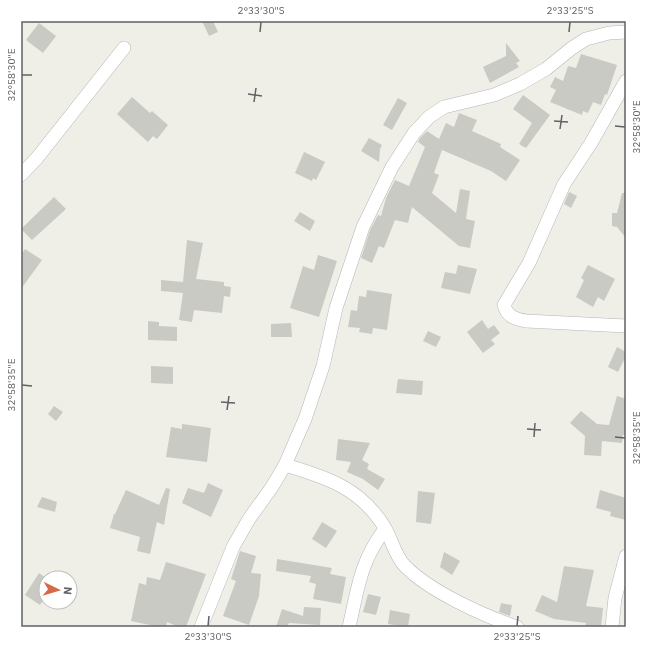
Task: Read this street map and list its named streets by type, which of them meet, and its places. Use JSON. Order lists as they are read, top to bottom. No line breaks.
{"north":"right","coordinates":["2°33'30\"S","2°33'25\"S","32°58'30\"E","32°58'35\"E"]}
